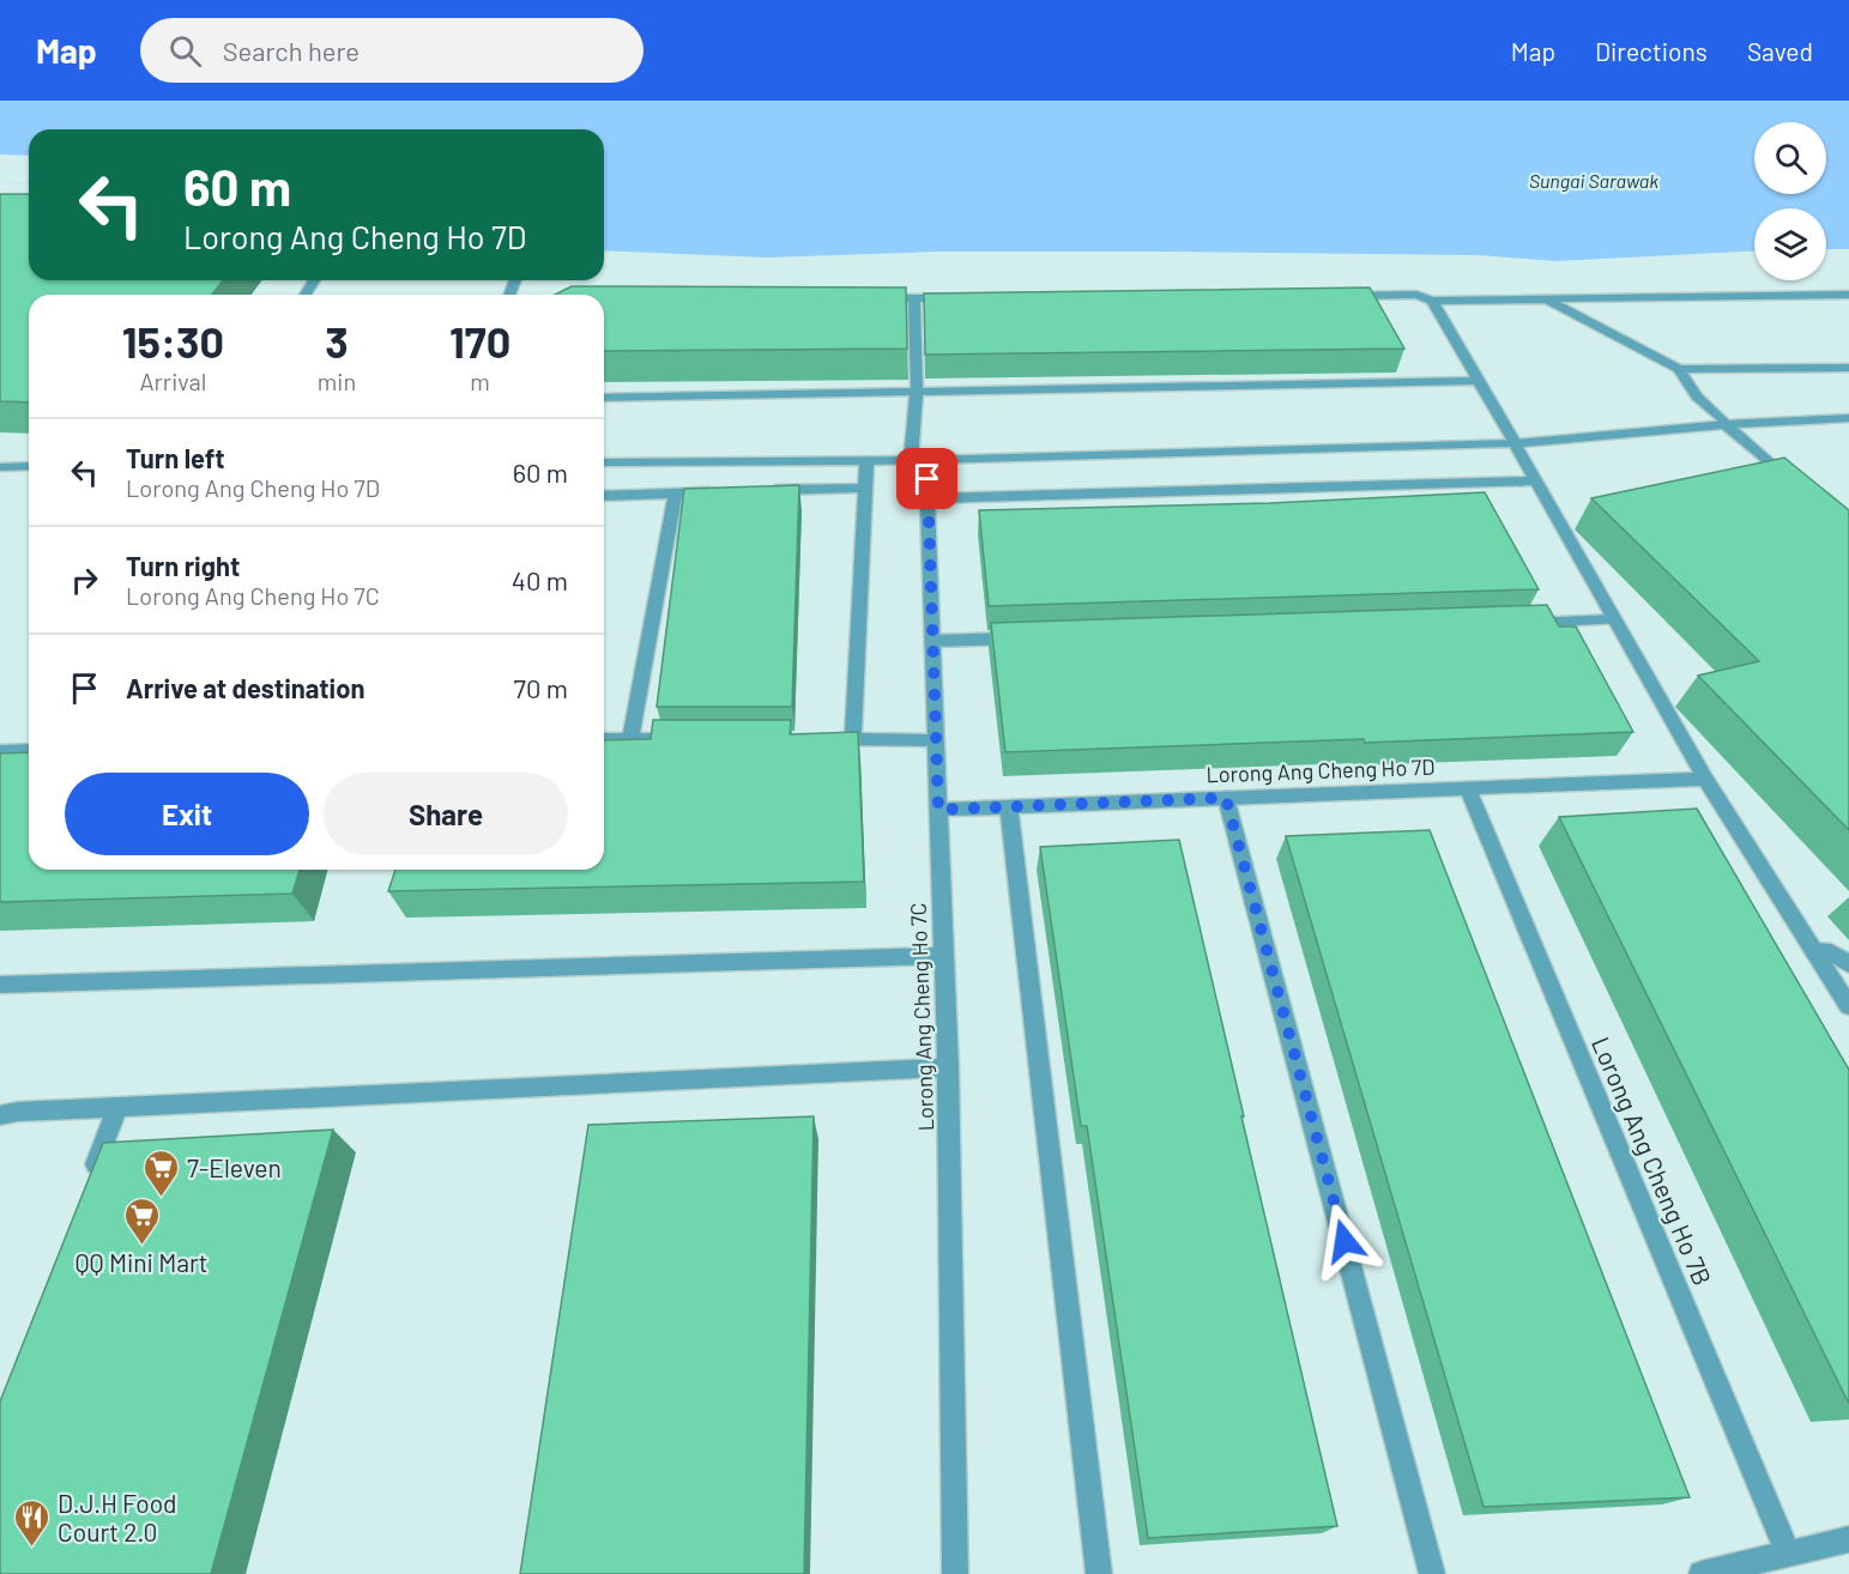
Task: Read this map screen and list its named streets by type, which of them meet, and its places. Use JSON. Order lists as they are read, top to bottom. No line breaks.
{"streets":{"street":["Lorong Ang Cheng Ho 7D","Lorong Ang Cheng Ho 7C","Lorong Ang Cheng Ho 7B"]},"crossings":[["Lorong Ang Cheng Ho 7D","Lorong Ang Cheng Ho 7C"],["Lorong Ang Cheng Ho 7D","Lorong Ang Cheng Ho 7B"]],"water":["Sungai Sarawak"],"places":{"supermarket":["7-Eleven","QQ Mini Mart"],"restaurant":["D.J.H Food Court 2.0"]},"page":{"header":"Map","search":"Search here","nav":["Map","Directions","Saved"],"turn":["60 m","Lorong Ang Cheng Ho 7D"],"eta":["15:30","Arrival","3","min","170","m"],"list":[{"name":"Turn left","note":"Lorong Ang Cheng Ho 7D","value":"60 m"},{"name":"Turn right","note":"Lorong Ang Cheng Ho 7C","value":"40 m"},{"name":"Arrive at destination","value":"70 m"}],"buttons":["Exit","Share"]}}
